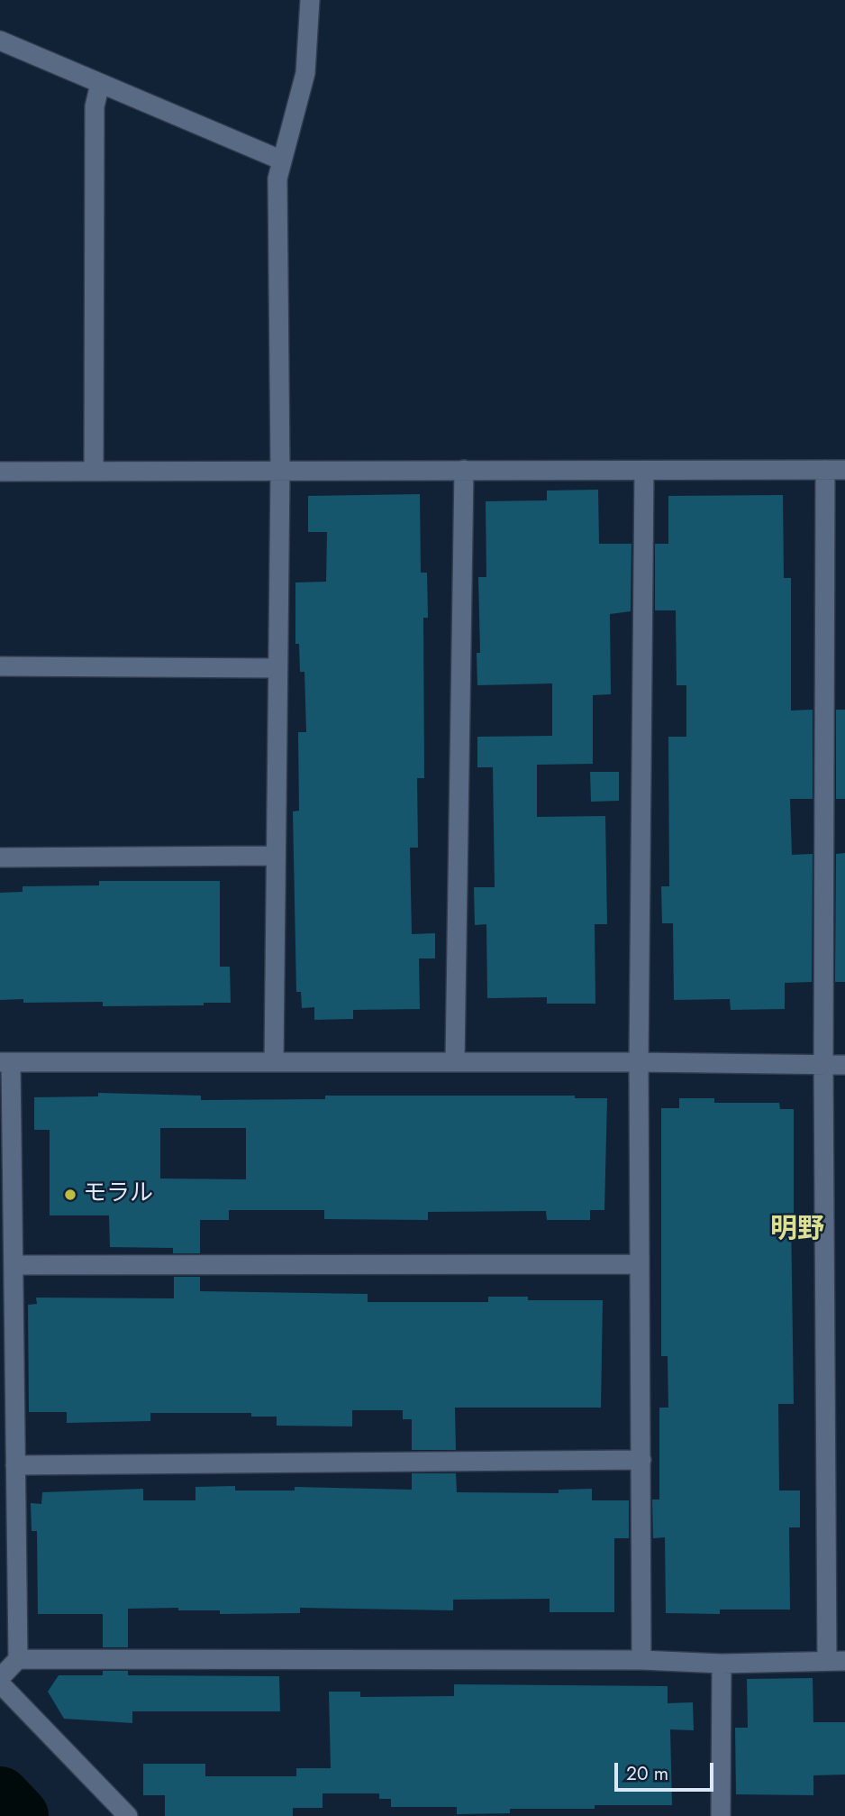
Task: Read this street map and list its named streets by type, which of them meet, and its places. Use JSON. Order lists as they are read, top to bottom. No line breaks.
{"districts":["明野"],"places":["モラル"],"scale_bar":"20 m"}
